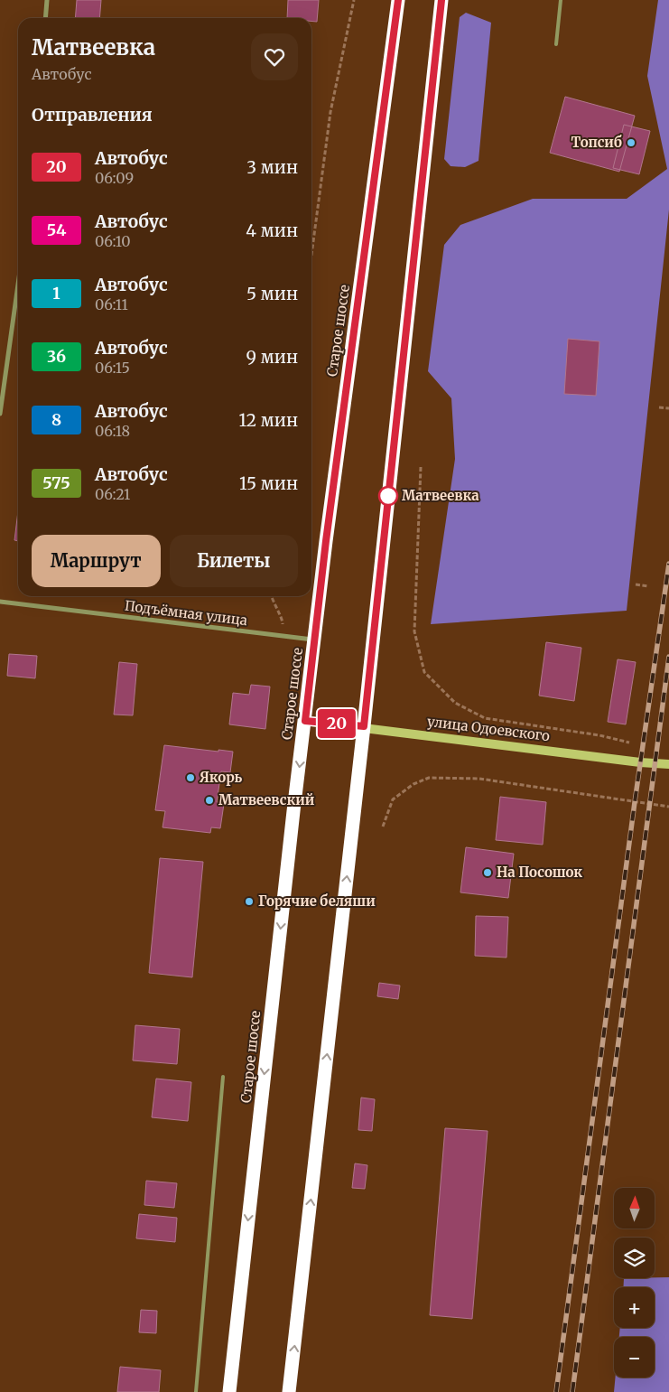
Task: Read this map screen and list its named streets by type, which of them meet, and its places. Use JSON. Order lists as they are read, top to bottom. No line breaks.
{"streets":{"highway":["Старое шоссе"],"street":["Подъёмная улица","улица Одоевского"]},"crossings":[["Старое шоссе","Подъёмная улица"],["Старое шоссе","улица Одоевского"]],"places":["Топсиб","Матвеевка","Якорь","Матвеевский","На Посошок","Горячие беляши"],"lines":["bus line 20"],"north":"top","page":{"on_map":"20","heading":[["Матвеевка","Автобус"],"Отправления"],"list":[{"mark":"20","name":"Автобус","note":"06:09","value":"3 мин"},{"mark":"54","name":"Автобус","note":"06:10","value":"4 мин"},{"mark":"1","name":"Автобус","note":"06:11","value":"5 мин"},{"mark":"36","name":"Автобус","note":"06:15","value":"9 мин"},{"mark":"8","name":"Автобус","note":"06:18","value":"12 мин"},{"mark":"575","name":"Автобус","note":"06:21","value":"15 мин"}],"buttons":["Маршрут","Билеты"],"map_buttons":["+","−"]}}
